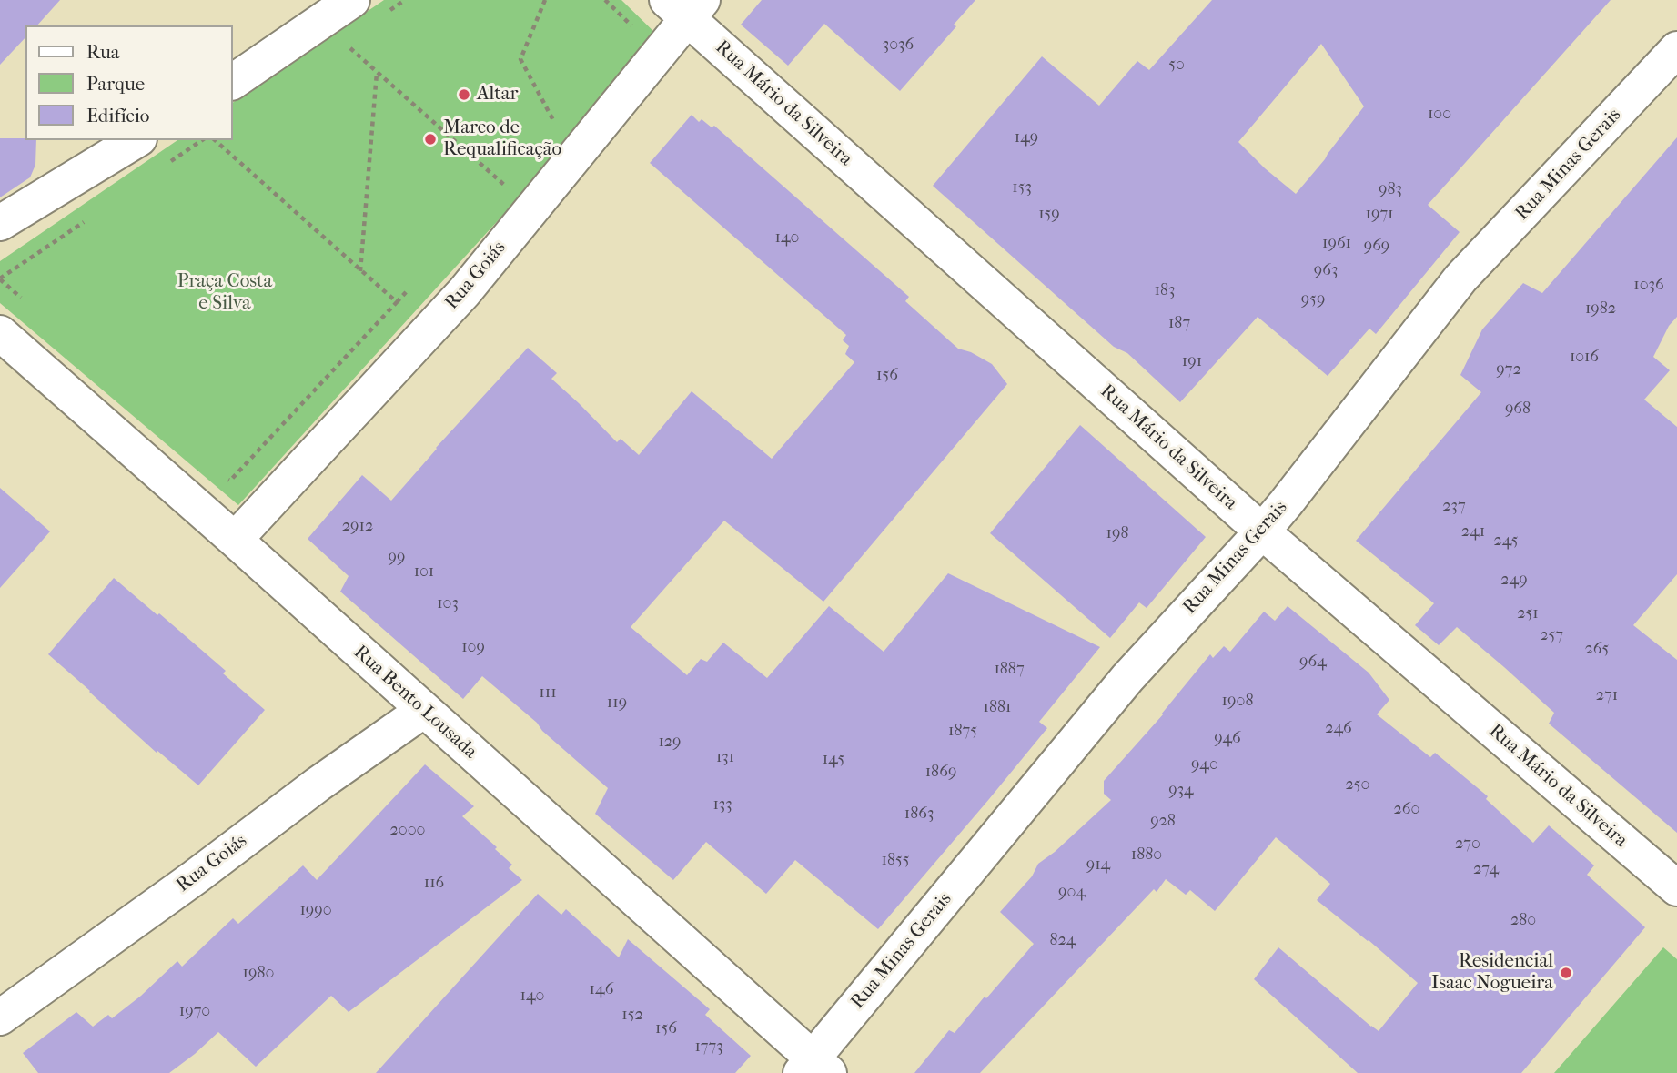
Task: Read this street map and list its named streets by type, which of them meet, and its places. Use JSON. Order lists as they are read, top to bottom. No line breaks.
{"streets":{"street":["Rua Mário da Silveira","Rua Minas Gerais","Rua Goiás","Rua Bento Lousada"]},"crossings":[["Rua Mário da Silveira","Rua Minas Gerais"],["Rua Mário da Silveira","Rua Goiás"],["Rua Minas Gerais","Rua Bento Lousada"],["Rua Goiás","Rua Bento Lousada"]],"parks":["Praça Costa e Silva"],"places":["Altar","Marco de Requalificação","Residencial Isaac Nogueira"],"house_numbers":["3036","50","100","149","153","983","159","1971","140","1961","969","963","1036","183","959","1982","187","1016","191","972","156","968","237","2912","241","198","245","99","101","249","103","251","257","109","265","964","1887","111","271","1908","119","1881","246","1875","946","129","131","145","940","1869","250","934","133","260","1863","928","2000","270","1880","1855","914","274","116","904","1990","280","824","1980","146","140","1970","152","156","1773"],"legend":["Rua","Parque","Edifício"]}
